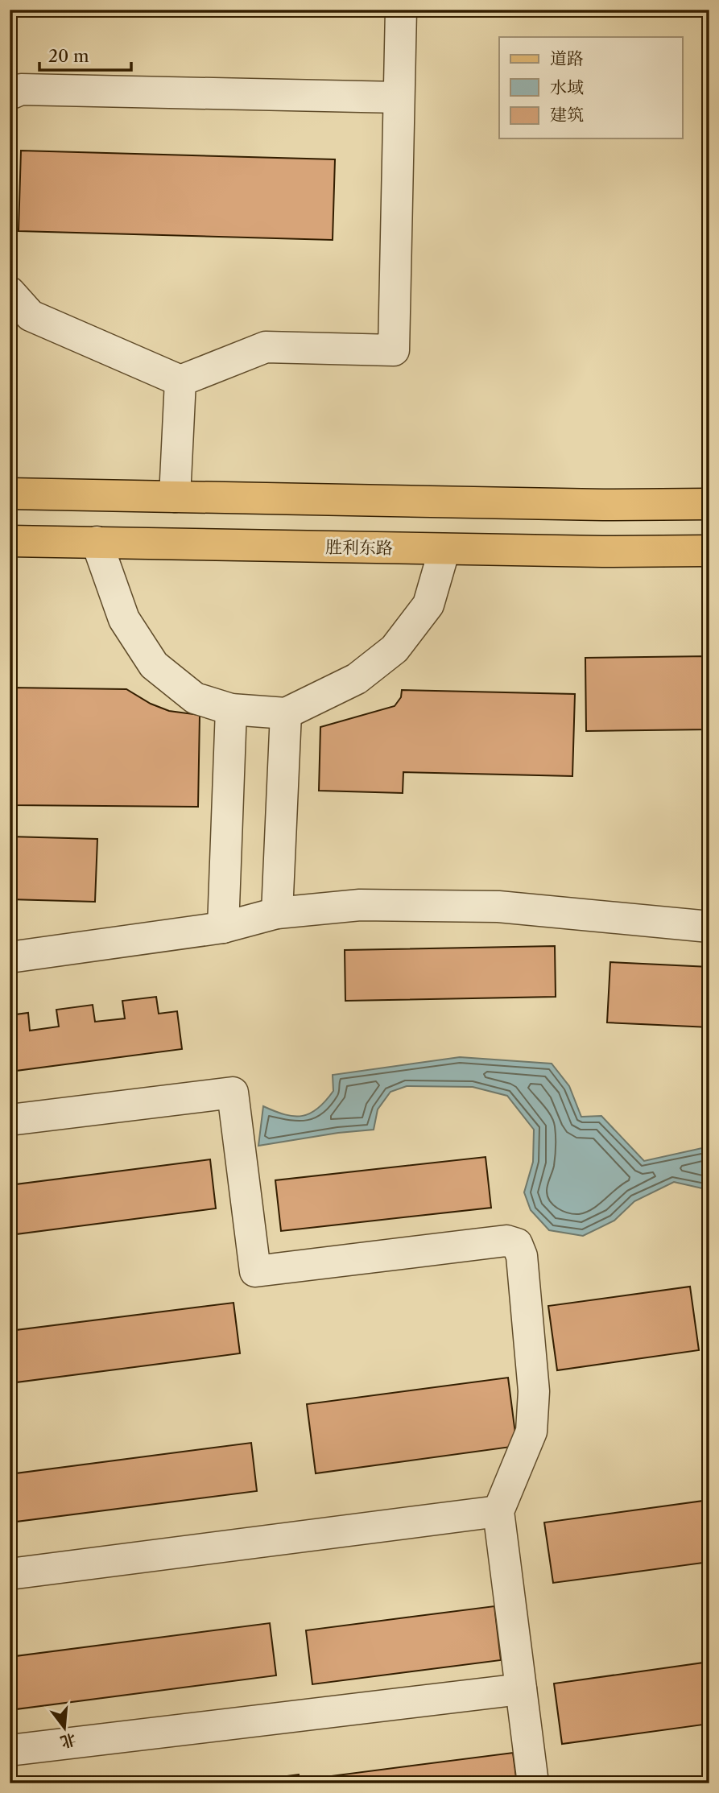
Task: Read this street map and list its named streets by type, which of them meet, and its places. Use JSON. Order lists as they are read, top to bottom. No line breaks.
{"streets":{"main road":["胜利东路"]},"legend":["道路","水域","建筑"],"scale_bar":"20 m","north":"bottom"}
